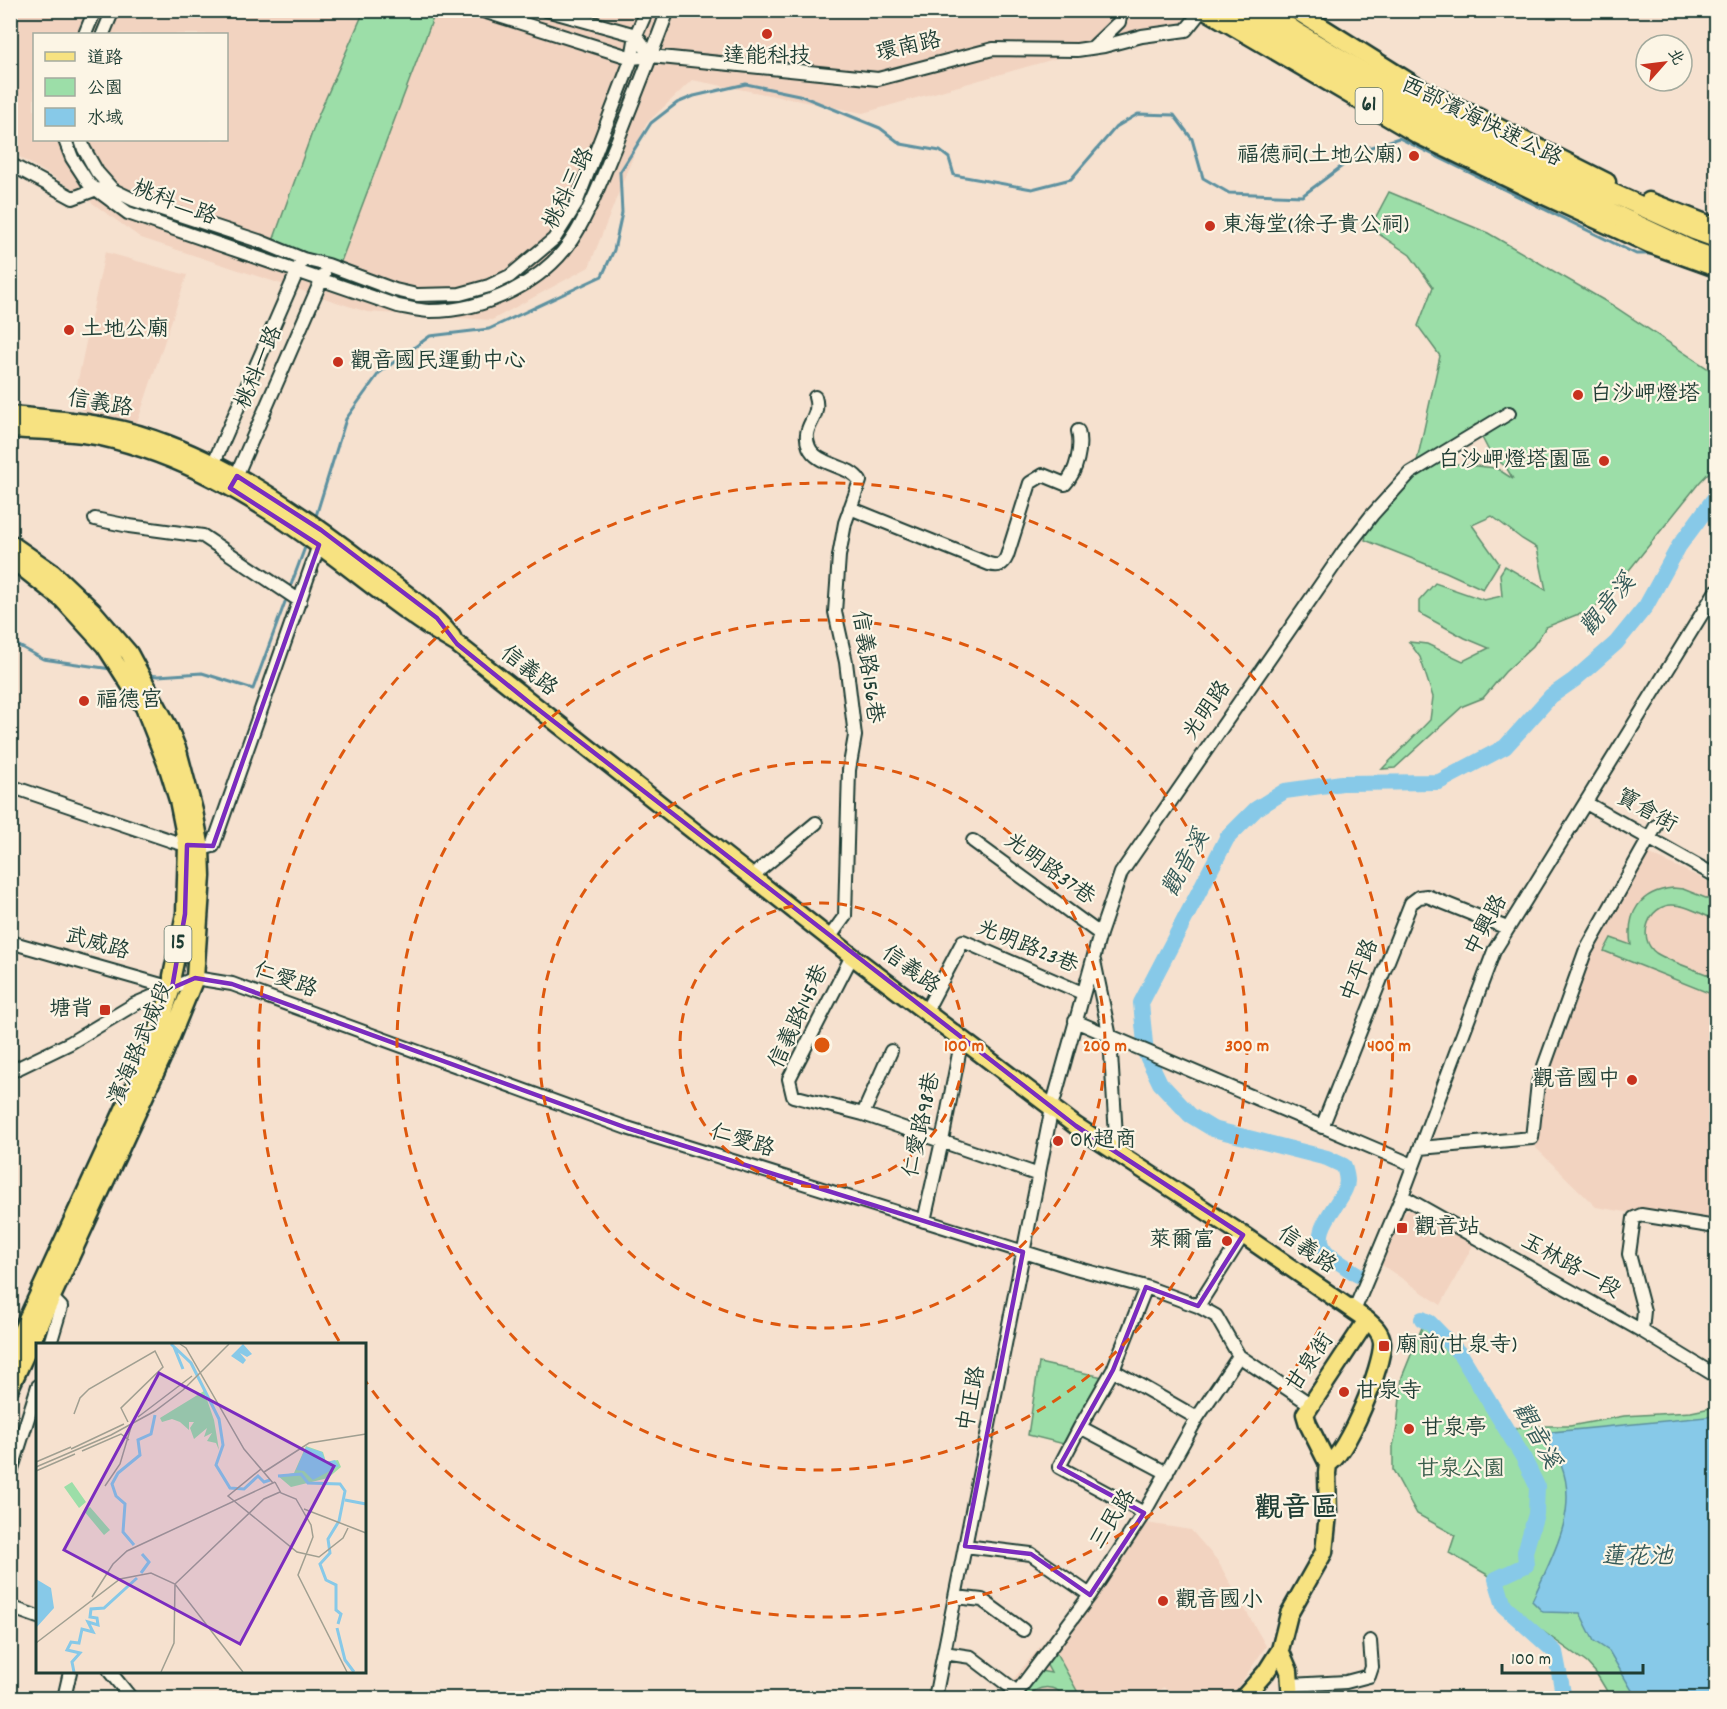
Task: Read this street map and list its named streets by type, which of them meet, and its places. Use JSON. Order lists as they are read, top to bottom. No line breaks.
{"streets":{"highway":["61","西部濱海快速公路"],"main road":["信義路","15","濱海路武威段","甘泉街"],"street":["環南路","桃科三路","桃科二路","桃科一路","信義路156巷","光明路","寶倉街","光明路37巷","中興路","武威路","光明路23巷","中平路","仁愛路","信義路145巷","仁愛路98巷","玉林路一段","中正路","三民路"]},"crossings":[["環南路","61"],["環南路","桃科三路"],["61","西部濱海快速公路"],["桃科三路","桃科二路"],["桃科三路","桃科一路"],["桃科二路","桃科一路"],["桃科一路","信義路"],["信義路","信義路156巷"],["信義路","光明路"],["信義路","中興路"],["信義路","光明路23巷"],["信義路","信義路145巷"],["信義路","仁愛路98巷"],["信義路","甘泉街"],["信義路","中正路"],["光明路","光明路37巷"],["光明路","中正路"],["寶倉街","中興路"],["中興路","中平路"],["中興路","玉林路一段"],["中興路","甘泉街"],["武威路","濱海路武威段"],["仁愛路","濱海路武威段"],["仁愛路","仁愛路98巷"],["仁愛路","甘泉街"],["仁愛路","中正路"],["仁愛路","三民路"]],"districts":["觀音區"],"water":["觀音溪","蓮花池"],"parks":["甘泉公園"],"places":{"other":["達能科技","福德祠(土地公廟)","東海堂(徐子貴公祠)","土地公廟","觀音國民運動中心","白沙岬燈塔","白沙岬燈塔園區","福德宮","觀音國中","OK超商","萊爾富","甘泉寺","甘泉亭","觀音國小"],"transit":["塘背","觀音站","廟前(甘泉寺)"]},"legend":["道路","公園","水域"],"scale_bar":"100 m","north":"top right","rings":["100 m","200 m","300 m","400 m"]}
